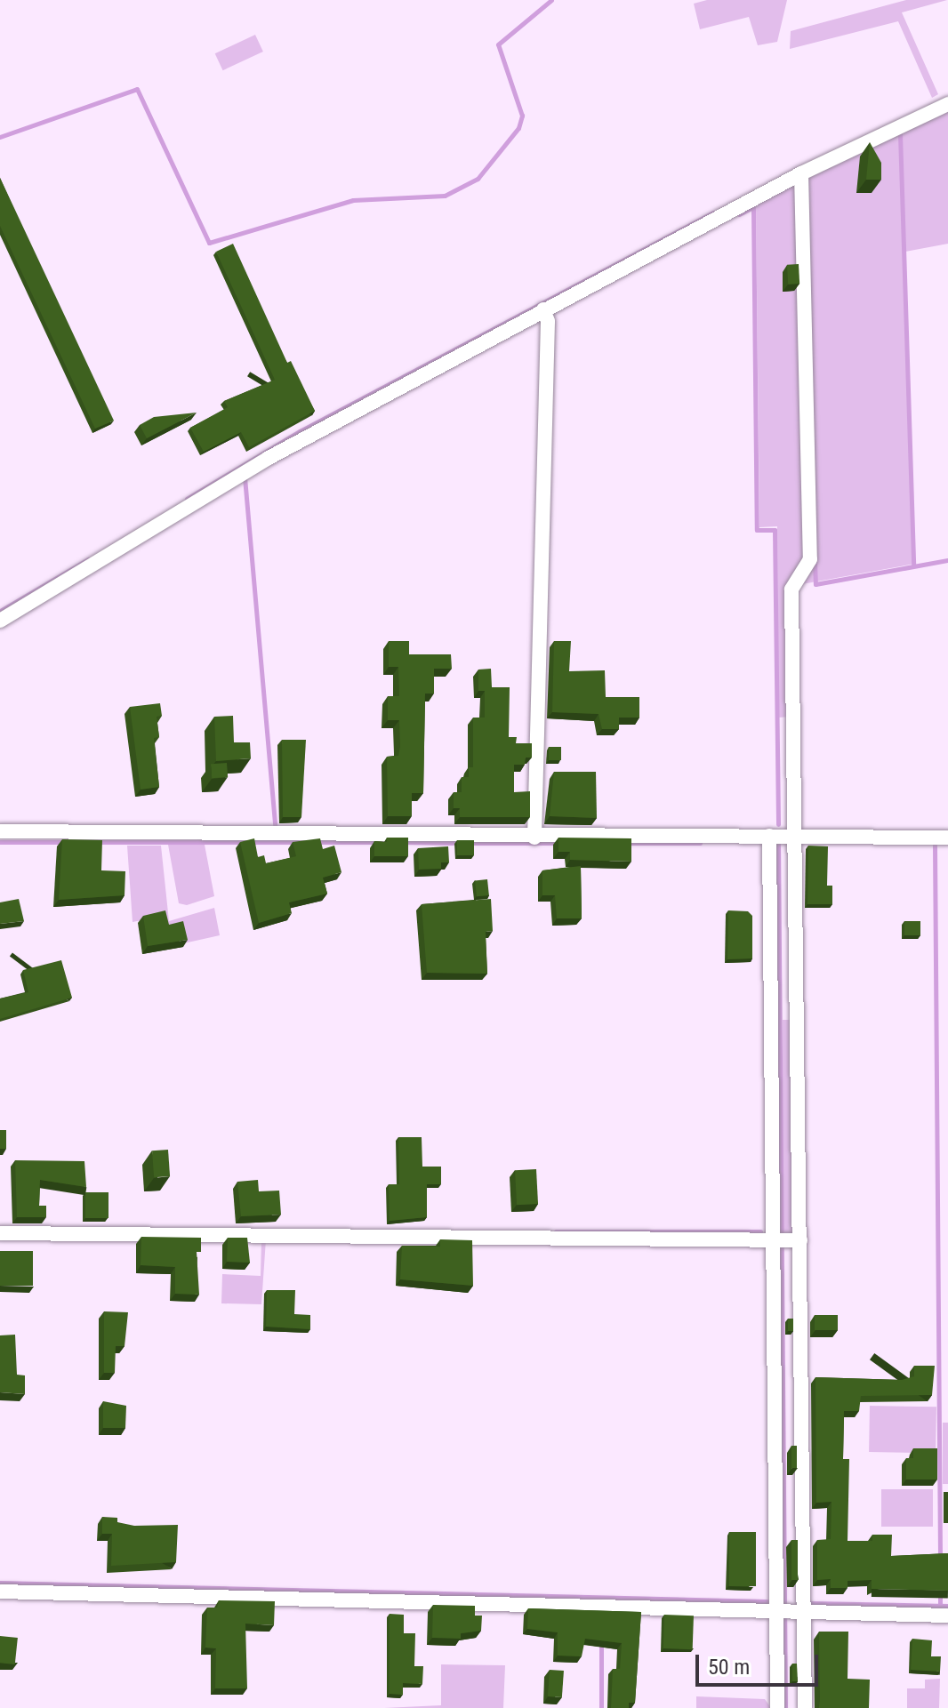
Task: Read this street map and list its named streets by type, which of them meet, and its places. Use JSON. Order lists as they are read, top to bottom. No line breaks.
{"scale_bar":"50 m"}
